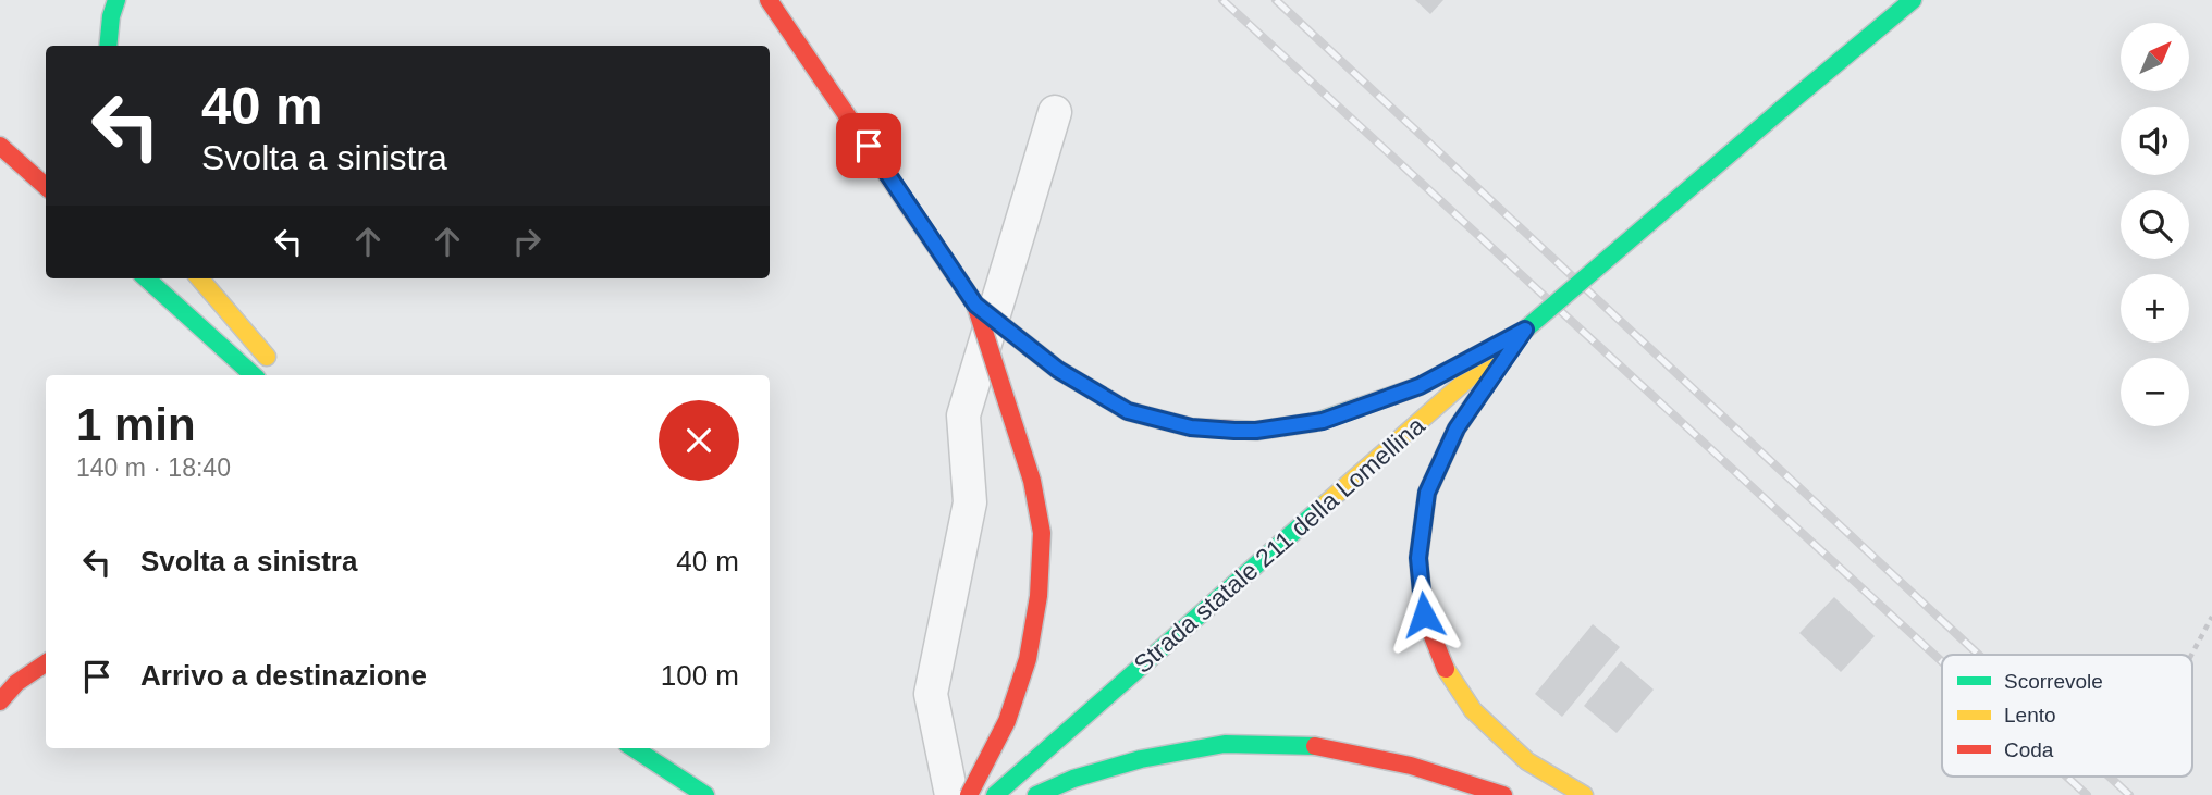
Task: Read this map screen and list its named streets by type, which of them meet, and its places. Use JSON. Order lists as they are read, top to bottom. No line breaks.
{"streets":{"main road":["Strada statale 211 della Lomellina"]},"legend":["Scorrevole","Lento","Coda"],"north":"top right","page":{"map_buttons":["+","−"],"turn":["40 m","Svolta a sinistra"],"heading":["1 min","140 m · 18:40"],"list":[{"name":"Svolta a sinistra","value":"40 m"},{"name":"Arrivo a destinazione","value":"100 m"}]}}
